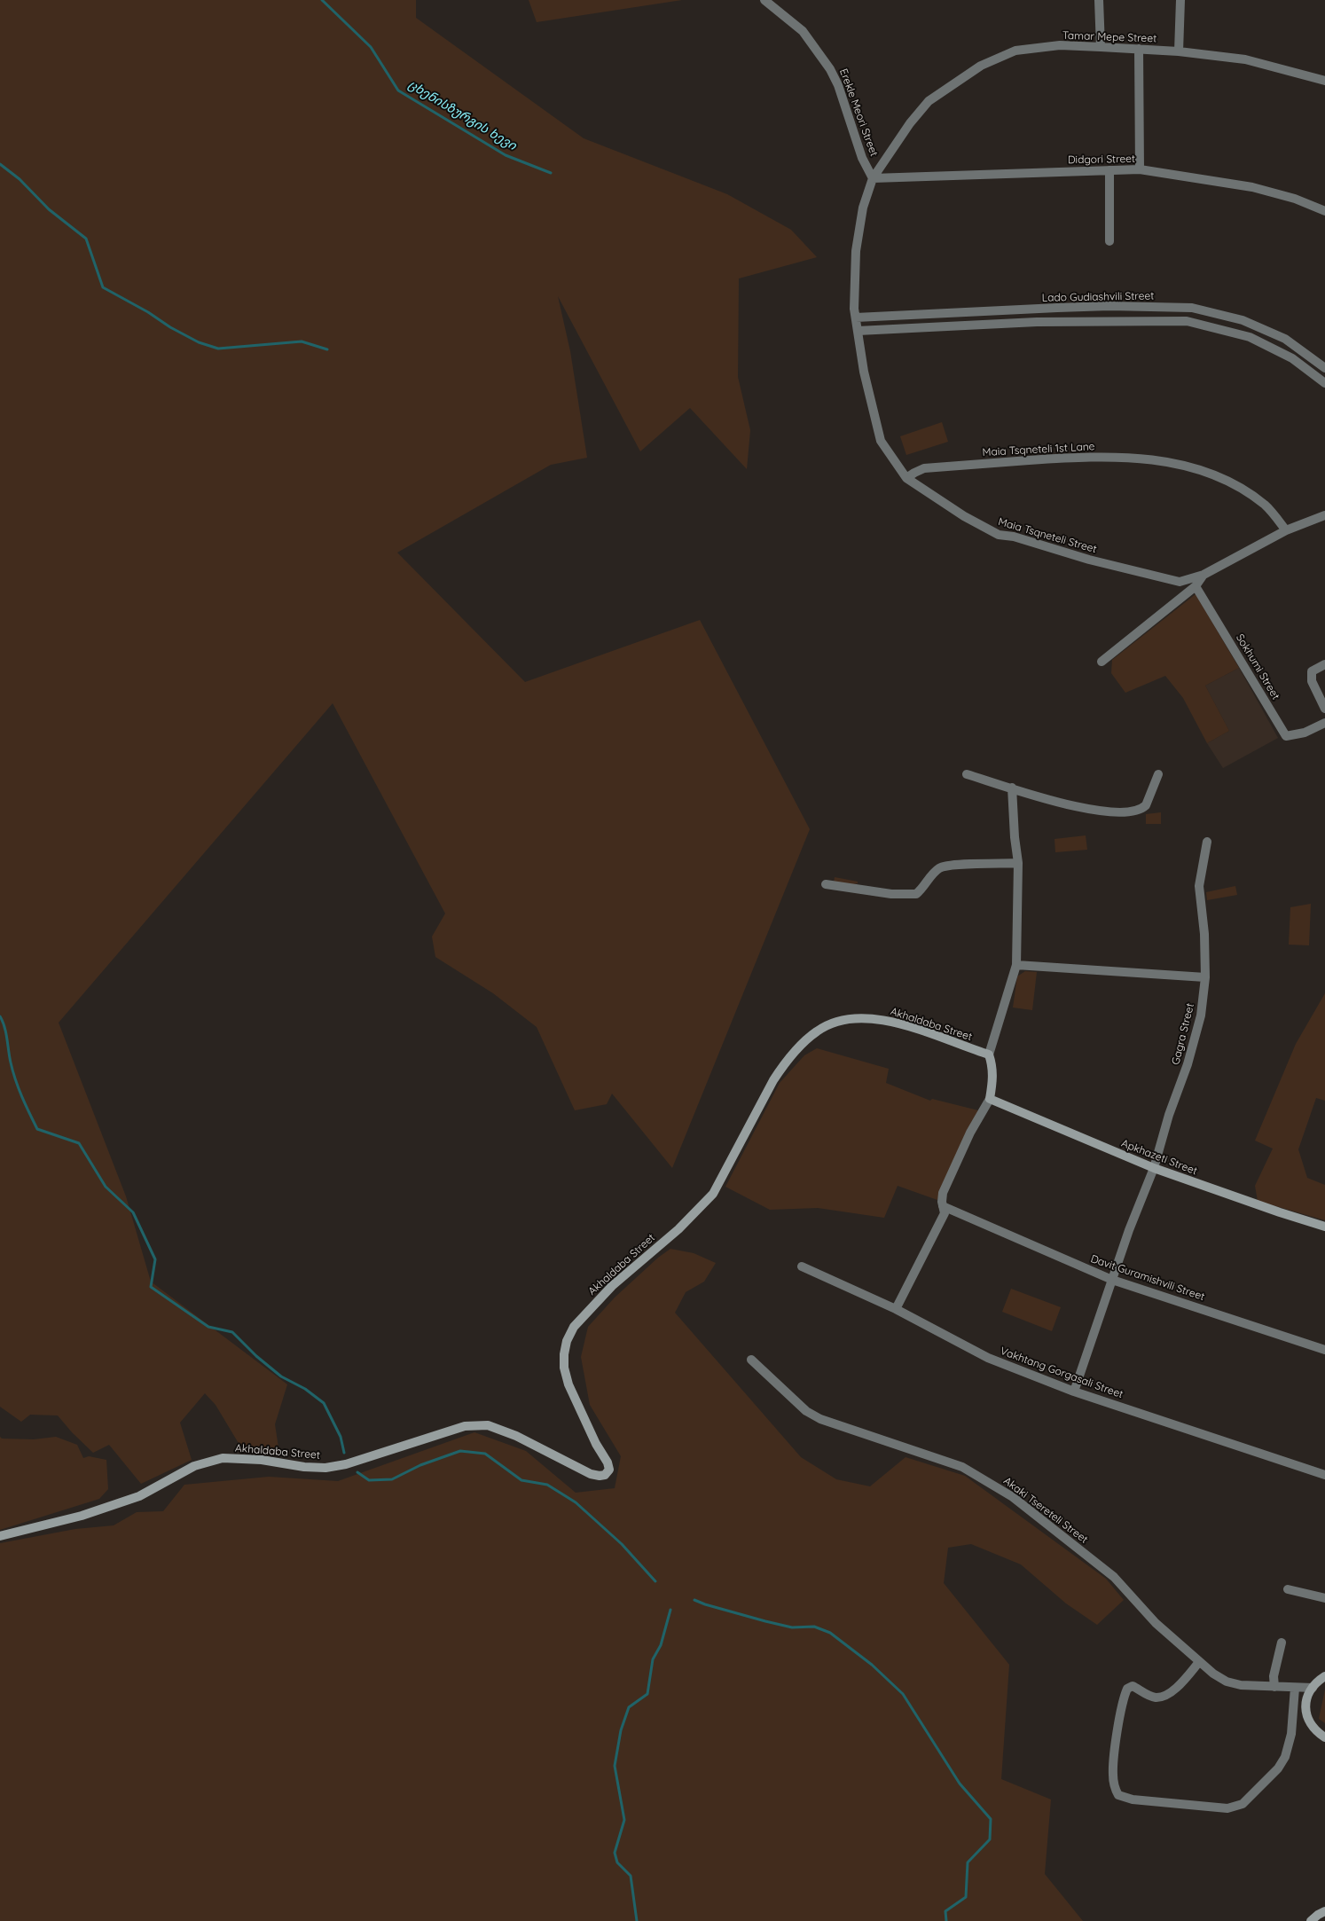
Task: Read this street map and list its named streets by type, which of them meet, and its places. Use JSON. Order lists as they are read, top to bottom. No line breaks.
{"streets":{"street":["Tamar Mepe Street","Erekle Meori Street","Didgori Street","Lado Gudiashvili Street","Maia Tsqneteli 1st Lane","Maia Tsqneteli Street","Sokhumi Street","Akhaldaba Street","Gagra Street","Apkhazeti Street","Davit Guramishvili Street","Vakhtang Gorgasali Street","Akaki Tsereteli Street"]},"crossings":[["Tamar Mepe Street","Erekle Meori Street"],["Tamar Mepe Street","Didgori Street"],["Tamar Mepe Street","Lado Gudiashvili Street"],["Tamar Mepe Street","Maia Tsqneteli Street"],["Erekle Meori Street","Didgori Street"],["Lado Gudiashvili Street","Maia Tsqneteli Street"],["Maia Tsqneteli 1st Lane","Maia Tsqneteli Street"],["Gagra Street","Apkhazeti Street"],["Gagra Street","Davit Guramishvili Street"],["Gagra Street","Vakhtang Gorgasali Street"]],"water":["ცხენისზურგის ხევი"]}
